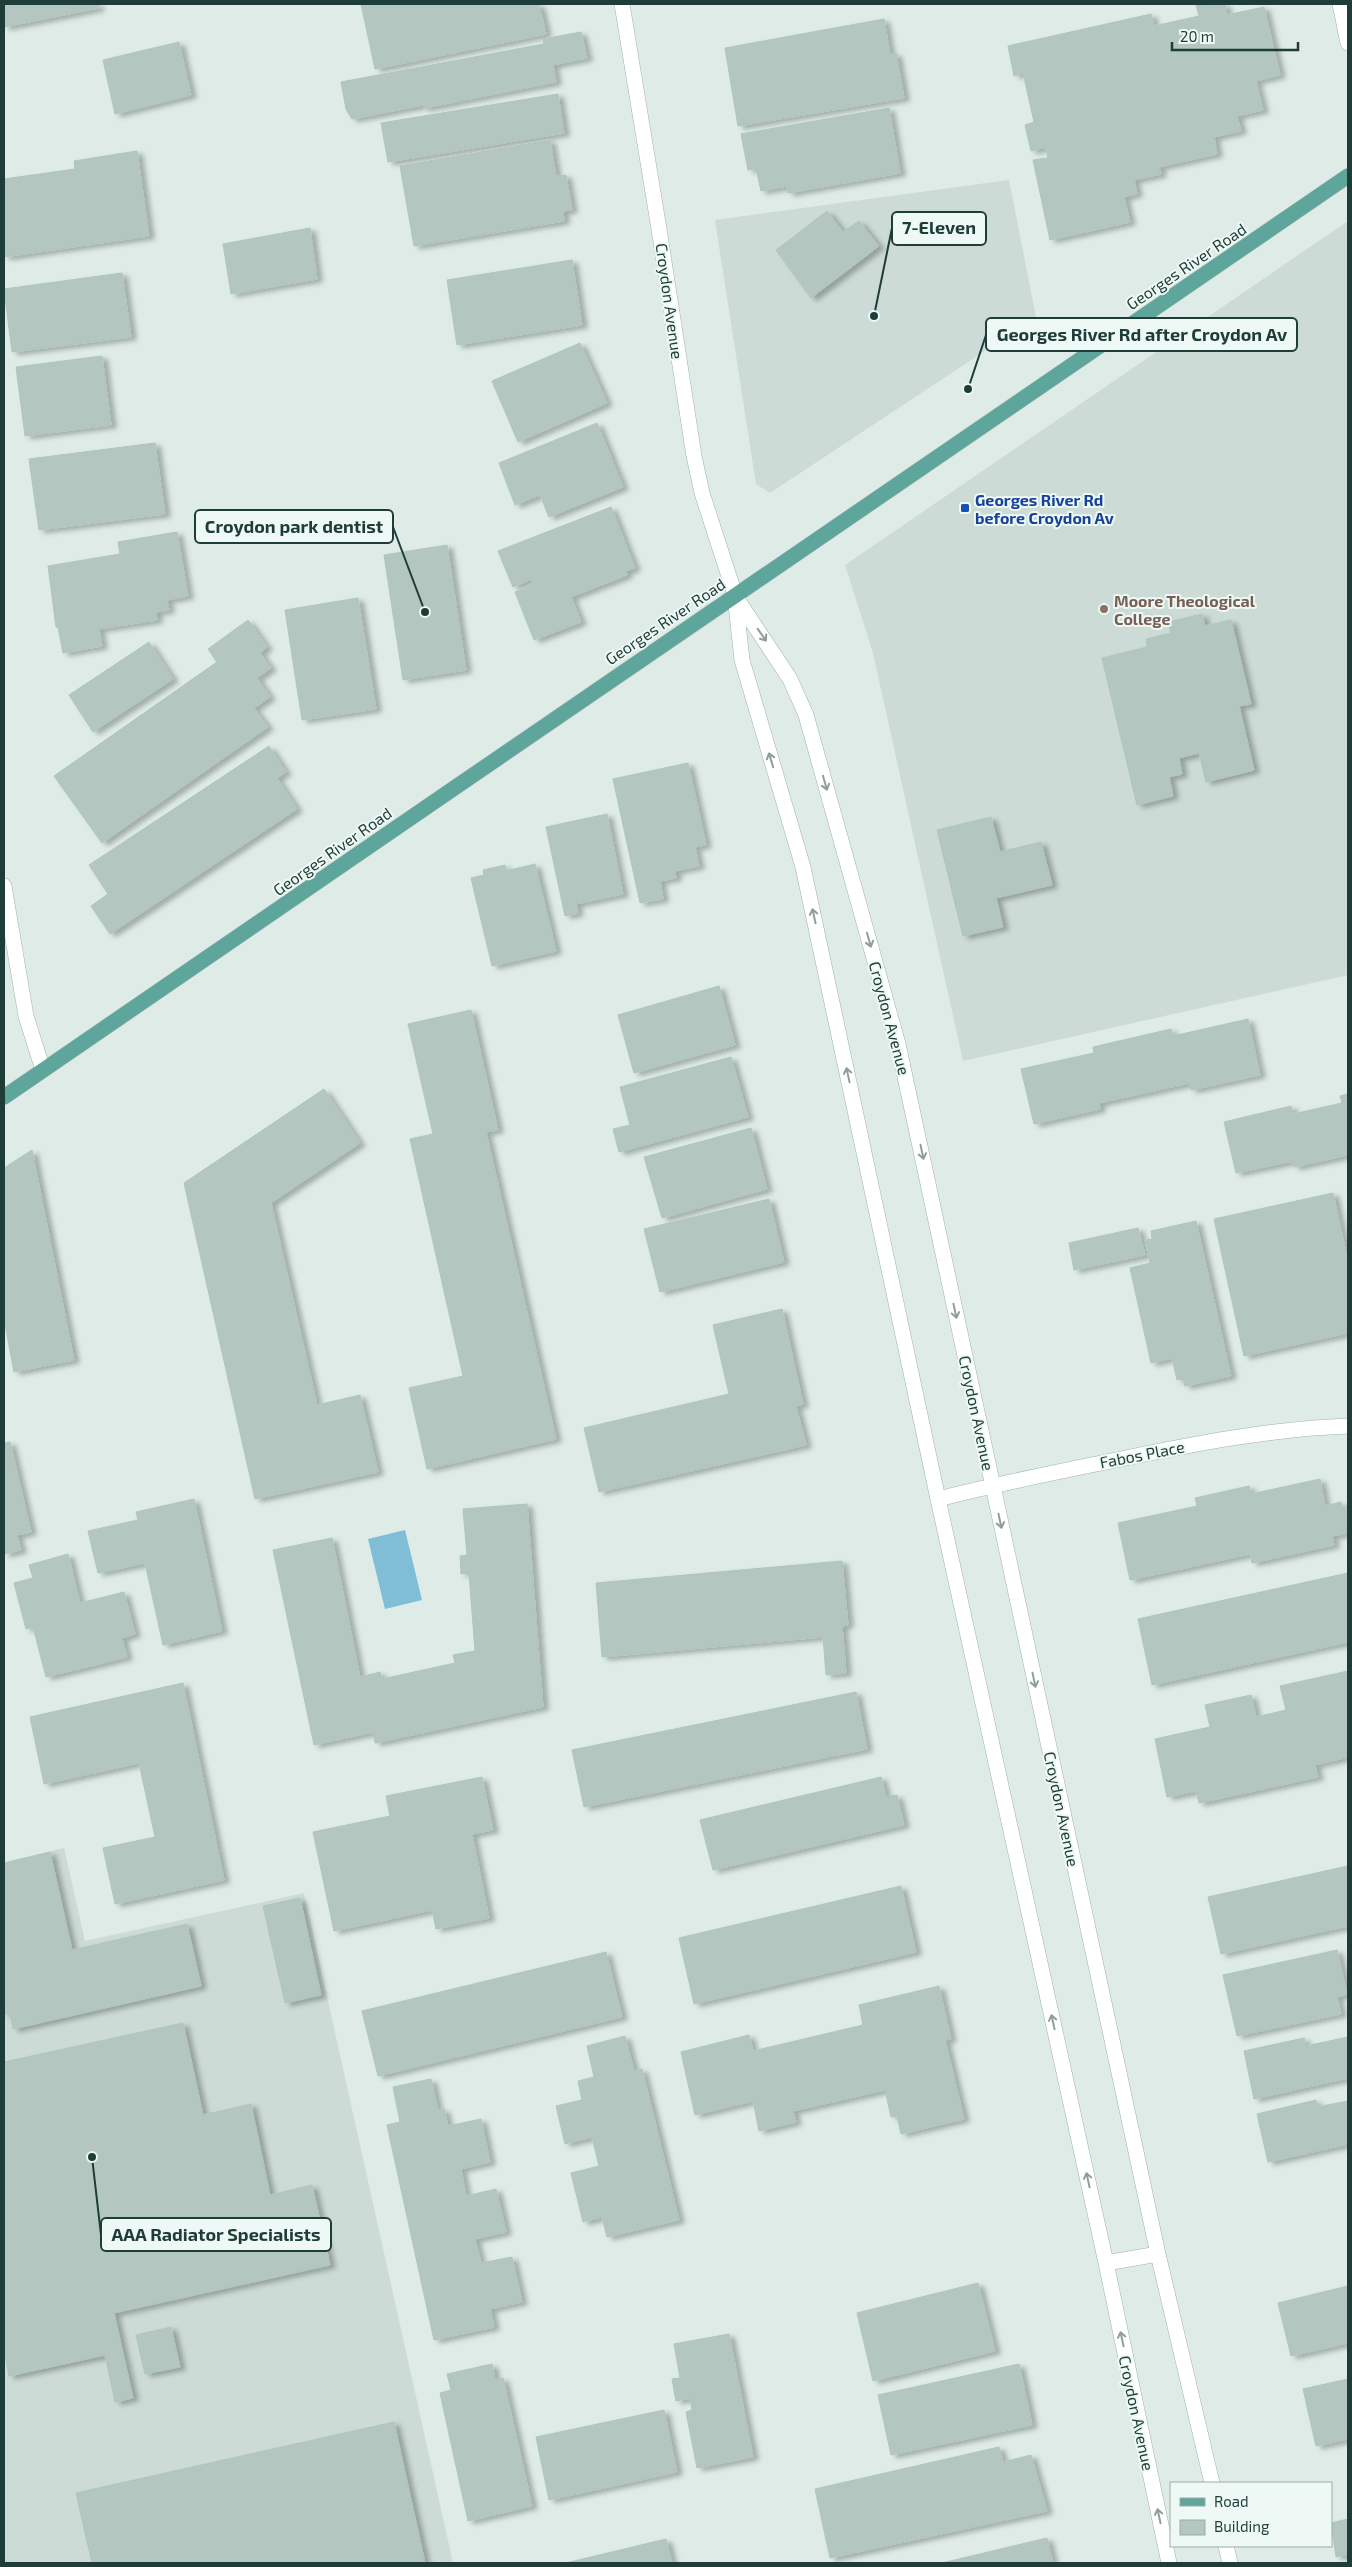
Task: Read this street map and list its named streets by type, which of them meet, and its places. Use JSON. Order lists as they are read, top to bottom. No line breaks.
{"streets":{"main road":["Georges River Road"],"street":["Croydon Avenue","Fabos Place"]},"crossings":[["Georges River Road","Croydon Avenue"],["Croydon Avenue","Fabos Place"]],"places":{"other":["7-Eleven","Georges River Rd after Croydon Av","Moore Theological College","Croydon park dentist","AAA Radiator Specialists"],"transit":["Georges River Rd before Croydon Av"]},"legend":["Road","Building"],"scale_bar":"20 m"}
